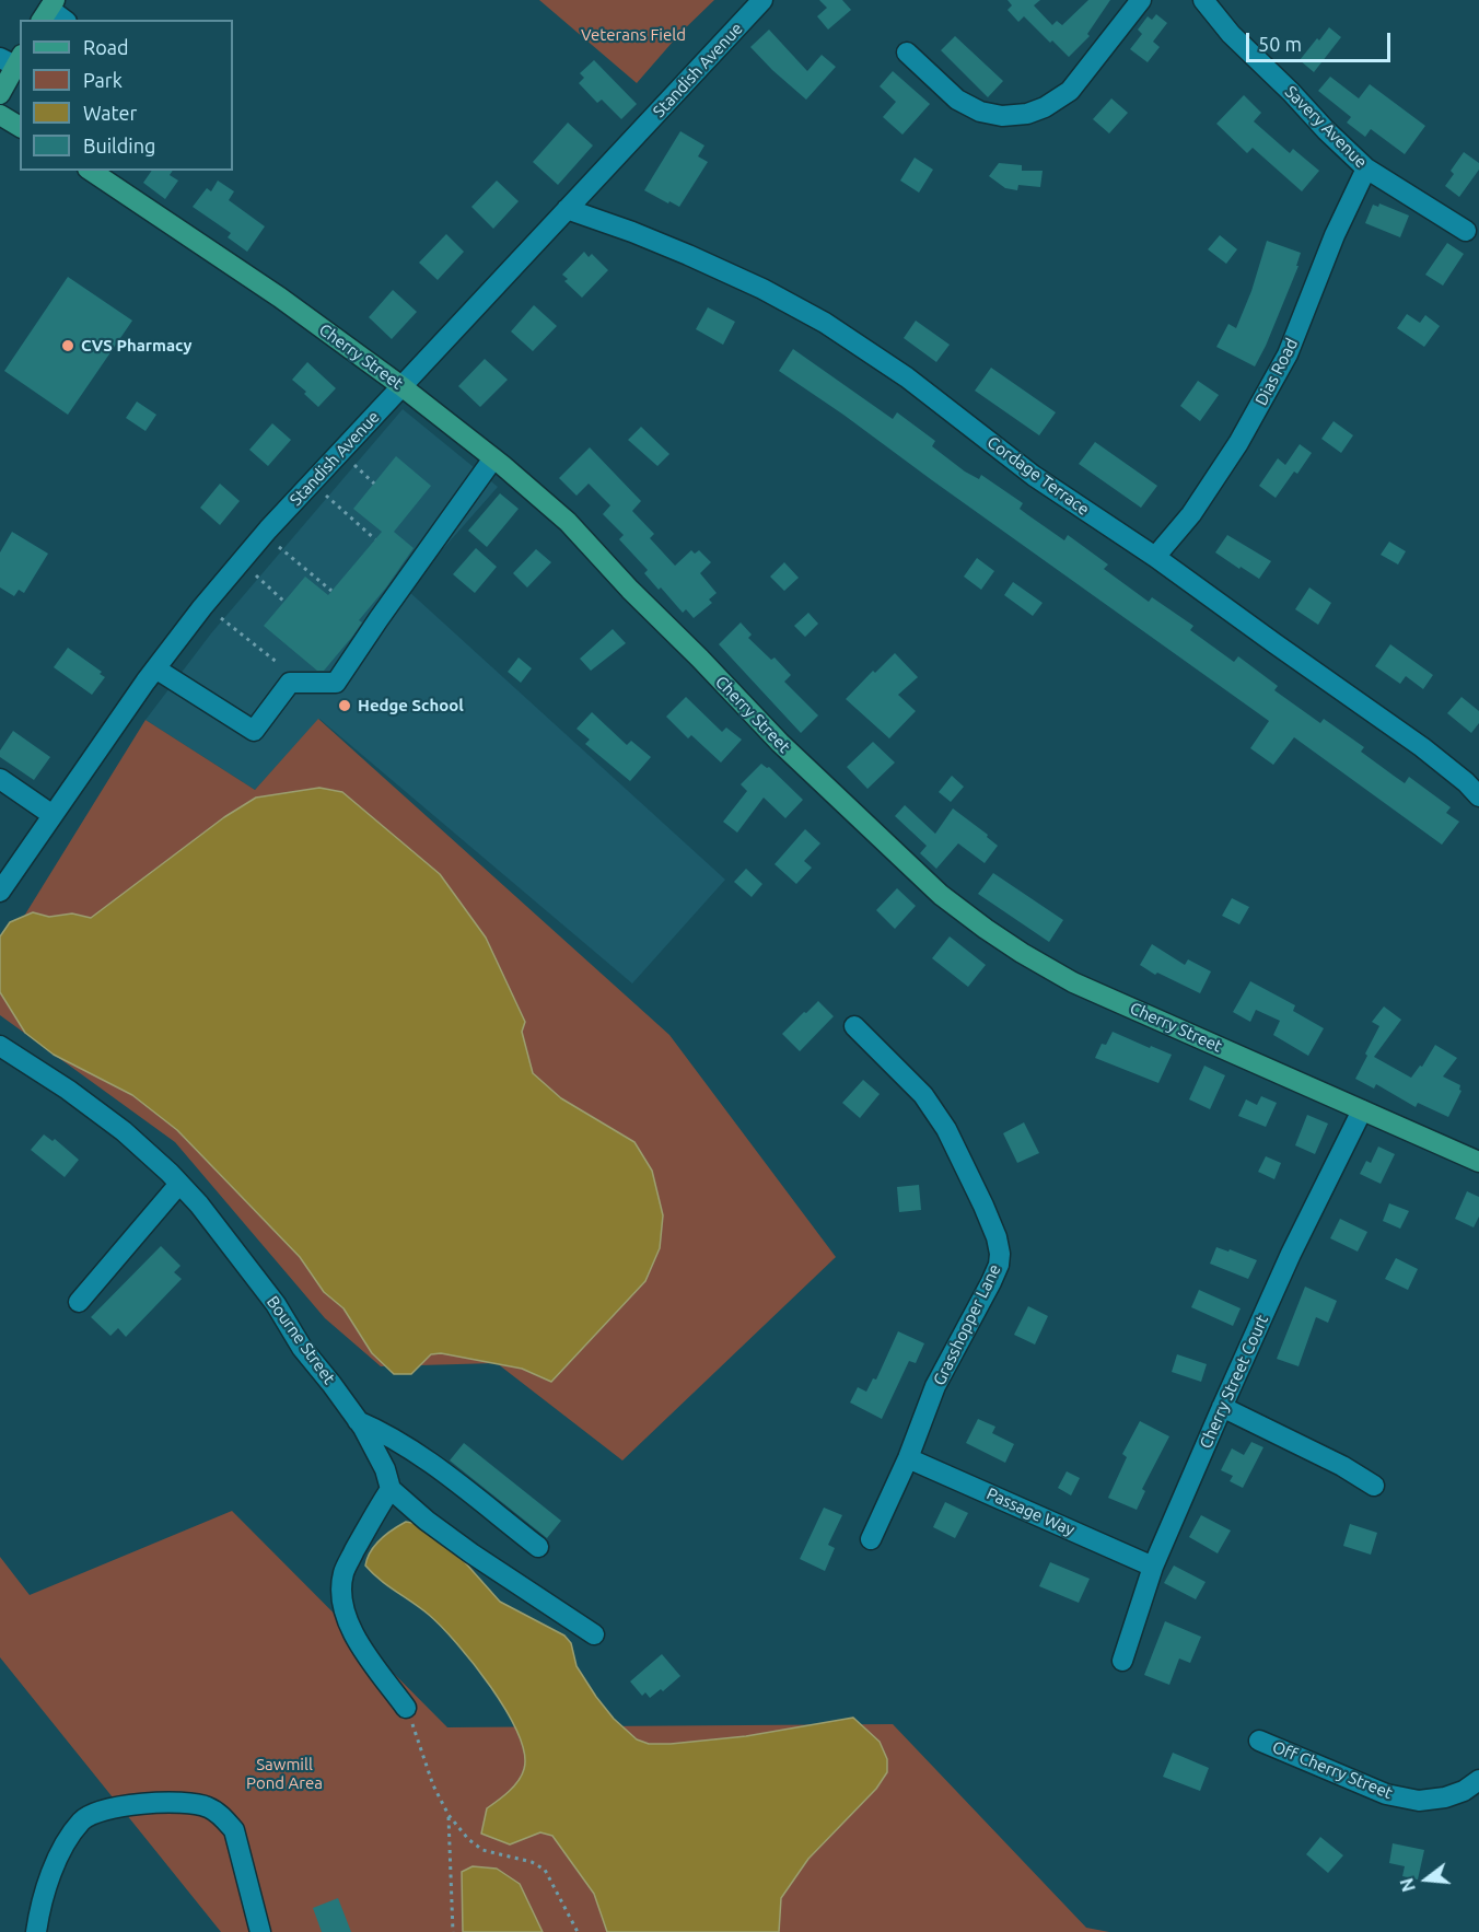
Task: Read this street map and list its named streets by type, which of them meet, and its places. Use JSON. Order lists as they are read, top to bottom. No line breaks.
{"streets":{"main road":["Cherry Street"],"street":["Standish Avenue","Savery Avenue","Dias Road","Cordage Terrace","Grasshopper Lane","Bourne Street","Cherry Street Court","Passage Way","Off Cherry Street"]},"crossings":[["Standish Avenue","Cherry Street"],["Standish Avenue","Cordage Terrace"],["Savery Avenue","Dias Road"],["Cherry Street","Cherry Street Court"],["Dias Road","Cordage Terrace"],["Grasshopper Lane","Passage Way"],["Cherry Street Court","Passage Way"]],"parks":["Veterans Field","Sawmill Pond Area"],"places":["CVS Pharmacy","Hedge School"],"legend":["Road","Park","Water","Building"],"scale_bar":"50 m","north":"left"}
